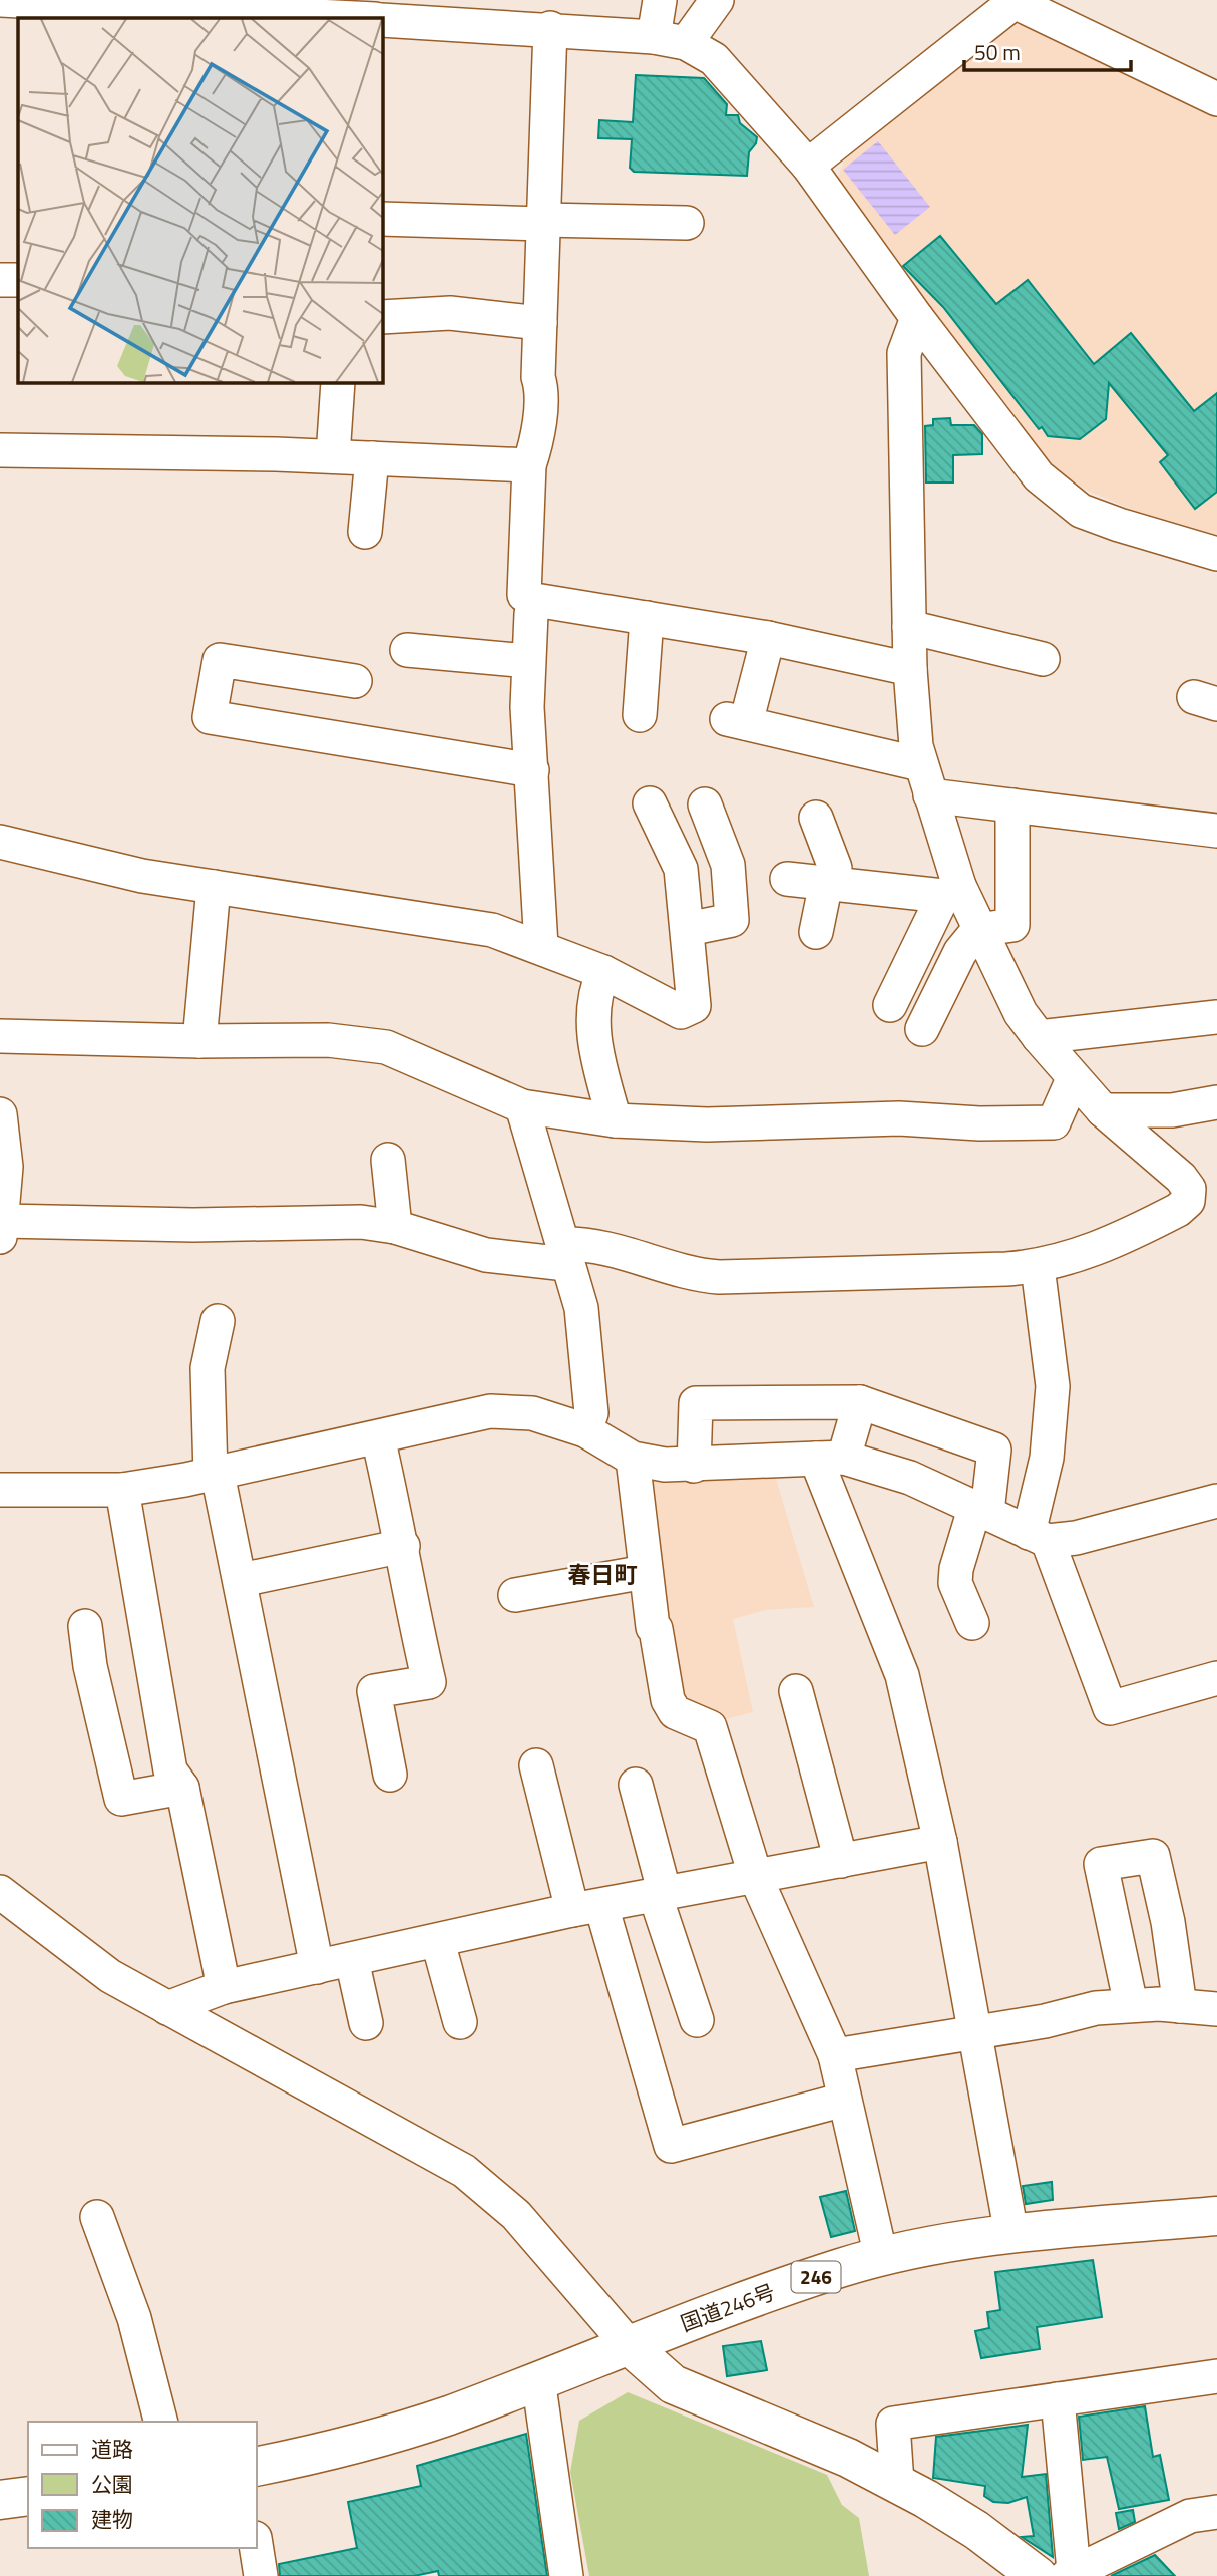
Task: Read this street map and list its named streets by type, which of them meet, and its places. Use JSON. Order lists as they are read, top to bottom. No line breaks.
{"streets":{"main road":["246","国道246号"]},"districts":["春日町"],"legend":["道路","公園","建物"],"scale_bar":"50 m"}
